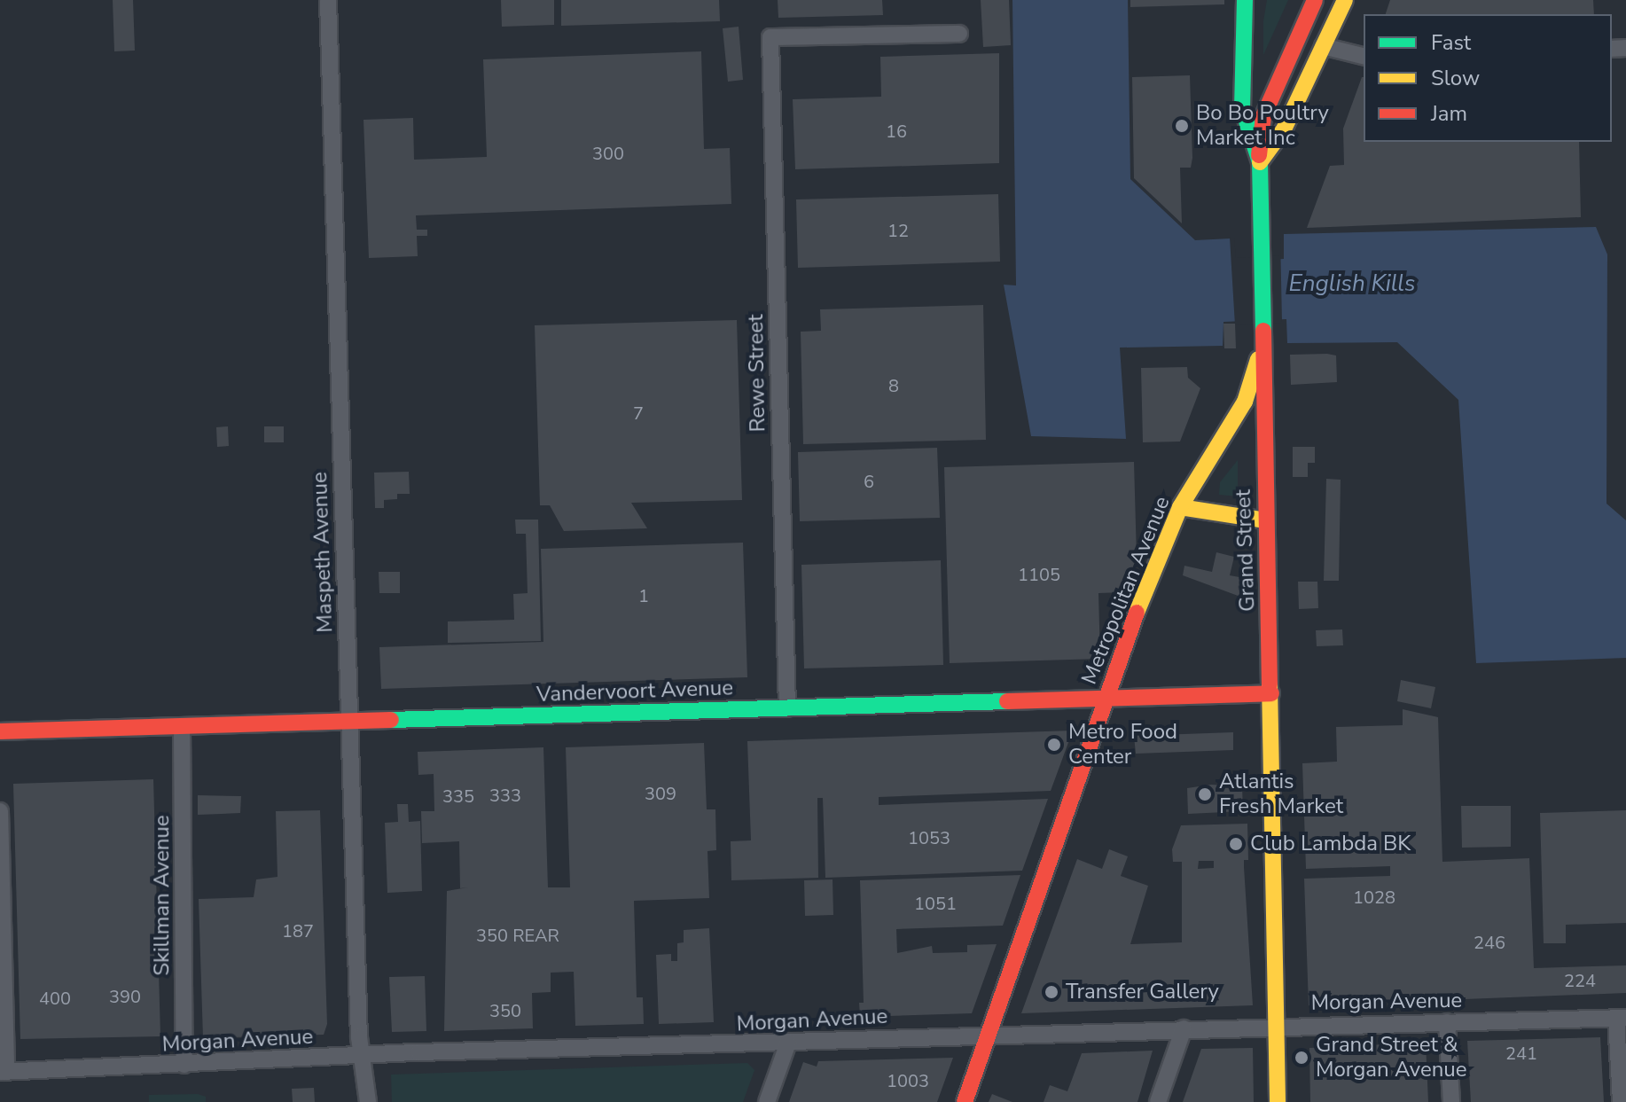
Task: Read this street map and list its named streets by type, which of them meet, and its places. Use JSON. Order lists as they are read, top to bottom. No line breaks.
{"streets":{"main road":["Grand Street","Metropolitan Avenue","Vandervoort Avenue"],"street":["Rewe Street","Maspeth Avenue","Skillman Avenue","Morgan Avenue"]},"crossings":[["Rewe Street","Vandervoort Avenue"],["Grand Street","Metropolitan Avenue"],["Grand Street","Vandervoort Avenue"],["Grand Street","Morgan Avenue"],["Maspeth Avenue","Vandervoort Avenue"],["Maspeth Avenue","Morgan Avenue"],["Metropolitan Avenue","Vandervoort Avenue"],["Metropolitan Avenue","Morgan Avenue"],["Vandervoort Avenue","Skillman Avenue"],["Skillman Avenue","Morgan Avenue"]],"water":["English Kills"],"places":["Bo Bo Poultry Market Inc","Metro Food Center","Atlantis Fresh Market","Club Lambda BK","Transfer Gallery","Grand Street & Morgan Avenue"],"house_numbers":["16","300","12","8","7","6","1105","1","309","333","335","1053","1028","1051","187","350 REAR","246","224","390","400","350","241","1003"],"legend":["Fast","Slow","Jam"]}
